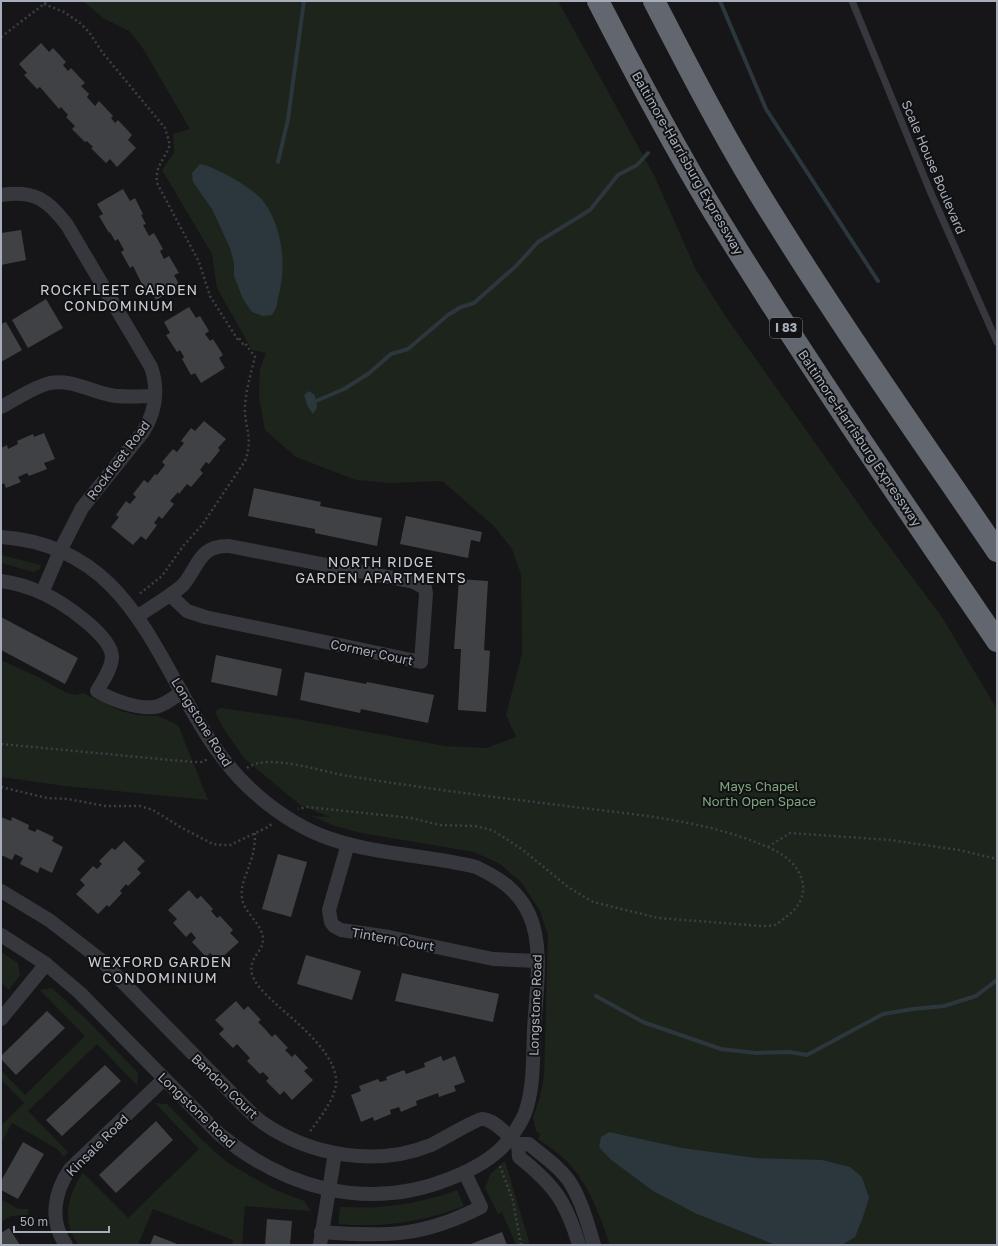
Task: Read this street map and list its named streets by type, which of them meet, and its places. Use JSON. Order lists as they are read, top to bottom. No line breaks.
{"streets":{"highway":["Baltimore-Harrisburg Expressway","I 83"],"street":["Rockfleet Road","Cormer Court","Longstone Road","Tintern Court","Bandon Court","Kinsale Road"],"lane":["Scale House Boulevard"]},"crossings":[["Rockfleet Road","Longstone Road"],["Cormer Court","Longstone Road"],["Longstone Road","Tintern Court"],["Longstone Road","Bandon Court"],["Longstone Road","Kinsale Road"]],"districts":["ROCKFLEET GARDEN CONDOMINUM","NORTH RIDGE GARDEN APARTMENTS","WEXFORD GARDEN CONDOMINIUM"],"parks":["Mays Chapel North Open Space"],"scale_bar":"50 m"}
